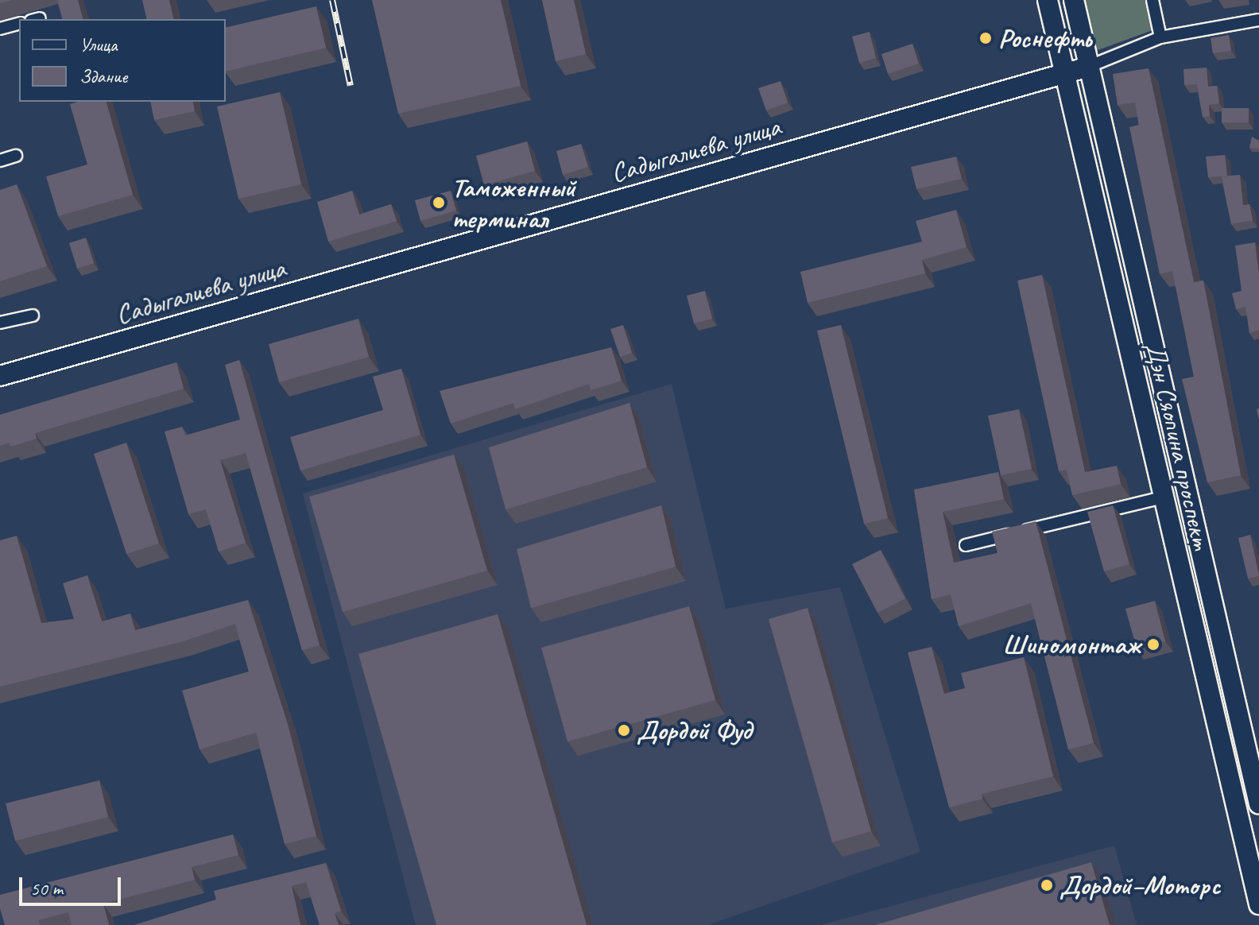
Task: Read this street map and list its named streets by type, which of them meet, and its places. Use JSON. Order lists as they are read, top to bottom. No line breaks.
{"streets":{"main road":["Садыгалиева улица","Дэн Сяопина проспект"]},"crossings":[["Садыгалиева улица","Дэн Сяопина проспект"]],"places":["Роснефть","Таможенный терминал","Шиномонтаж","Дордой Фуд","Дордой–Моторс"],"legend":["Улица","Здание"],"scale_bar":"50 m"}
